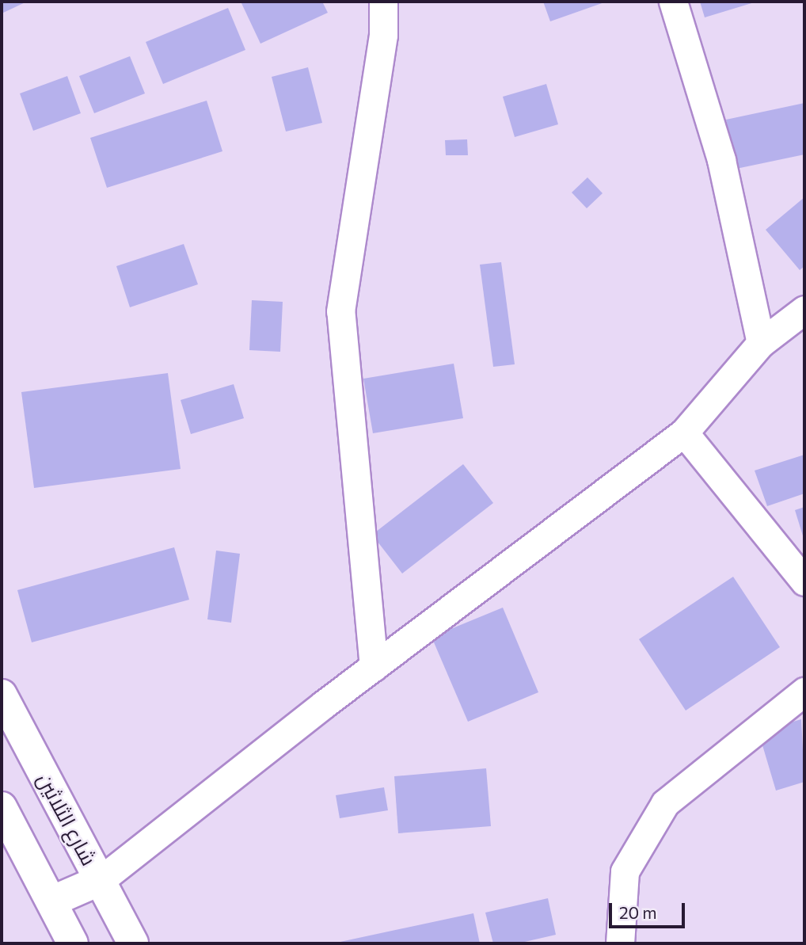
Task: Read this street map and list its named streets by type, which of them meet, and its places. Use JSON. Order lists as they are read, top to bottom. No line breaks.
{"streets":{"street":["شارع الثلاثين"]},"scale_bar":"20 m"}
